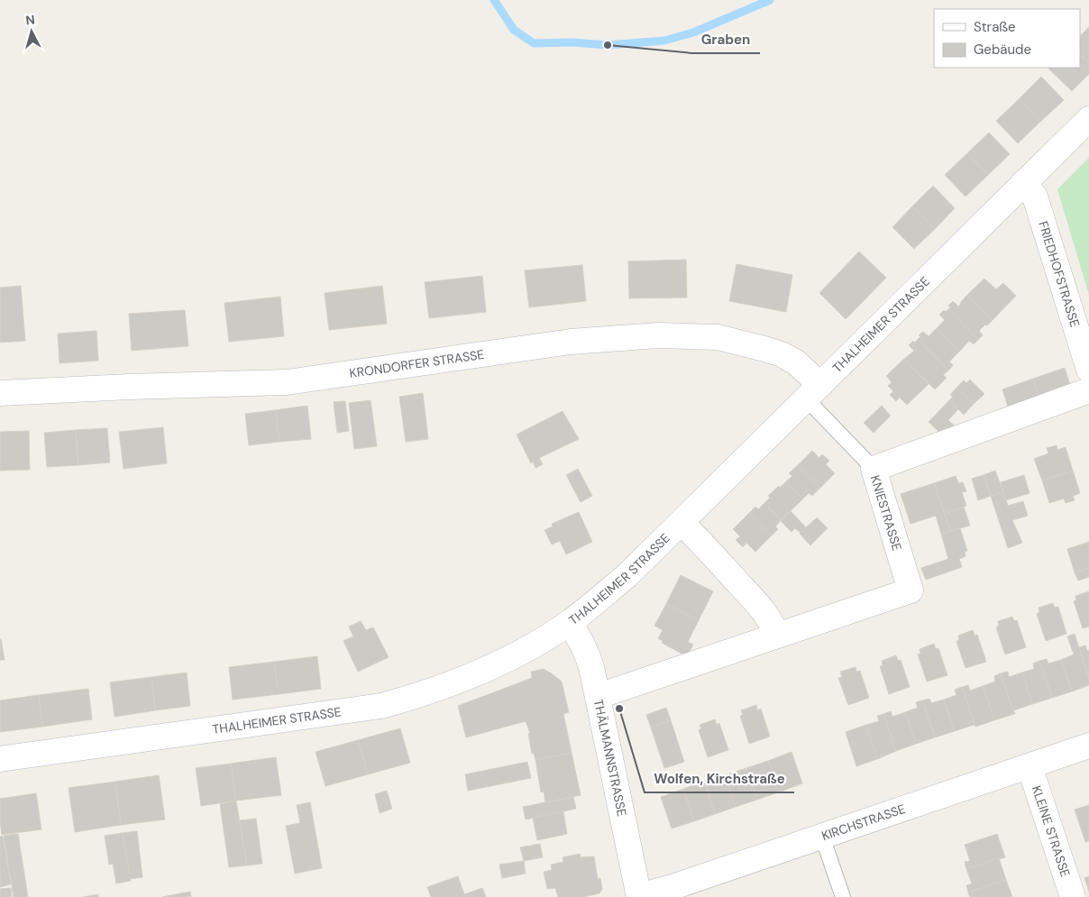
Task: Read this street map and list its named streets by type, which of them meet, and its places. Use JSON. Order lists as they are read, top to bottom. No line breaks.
{"streets":{"street":["FRIEDHOFSTRASSE","THALHEIMER STRASSE","KRONDORFER STRASSE","KNIESTRASSE","THÄLMANNSTRASSE","KIRCHSTRASSE","KLEINE STRASSE"]},"crossings":[["FRIEDHOFSTRASSE","THALHEIMER STRASSE"],["THALHEIMER STRASSE","KRONDORFER STRASSE"],["THALHEIMER STRASSE","THÄLMANNSTRASSE"],["KNIESTRASSE","THÄLMANNSTRASSE"],["THÄLMANNSTRASSE","KIRCHSTRASSE"],["KIRCHSTRASSE","KLEINE STRASSE"]],"places":["Graben","Wolfen, Kirchstraße"],"legend":["Straße","Gebäude"],"north":"top"}
